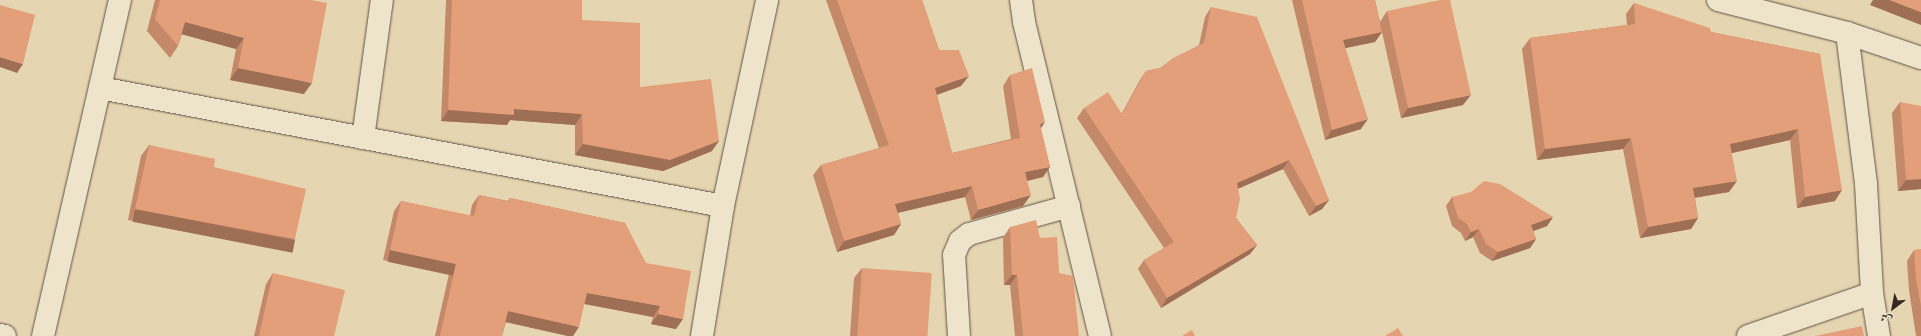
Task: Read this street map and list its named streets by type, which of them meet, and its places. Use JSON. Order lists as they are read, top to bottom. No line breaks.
{"north":"bottom left"}
